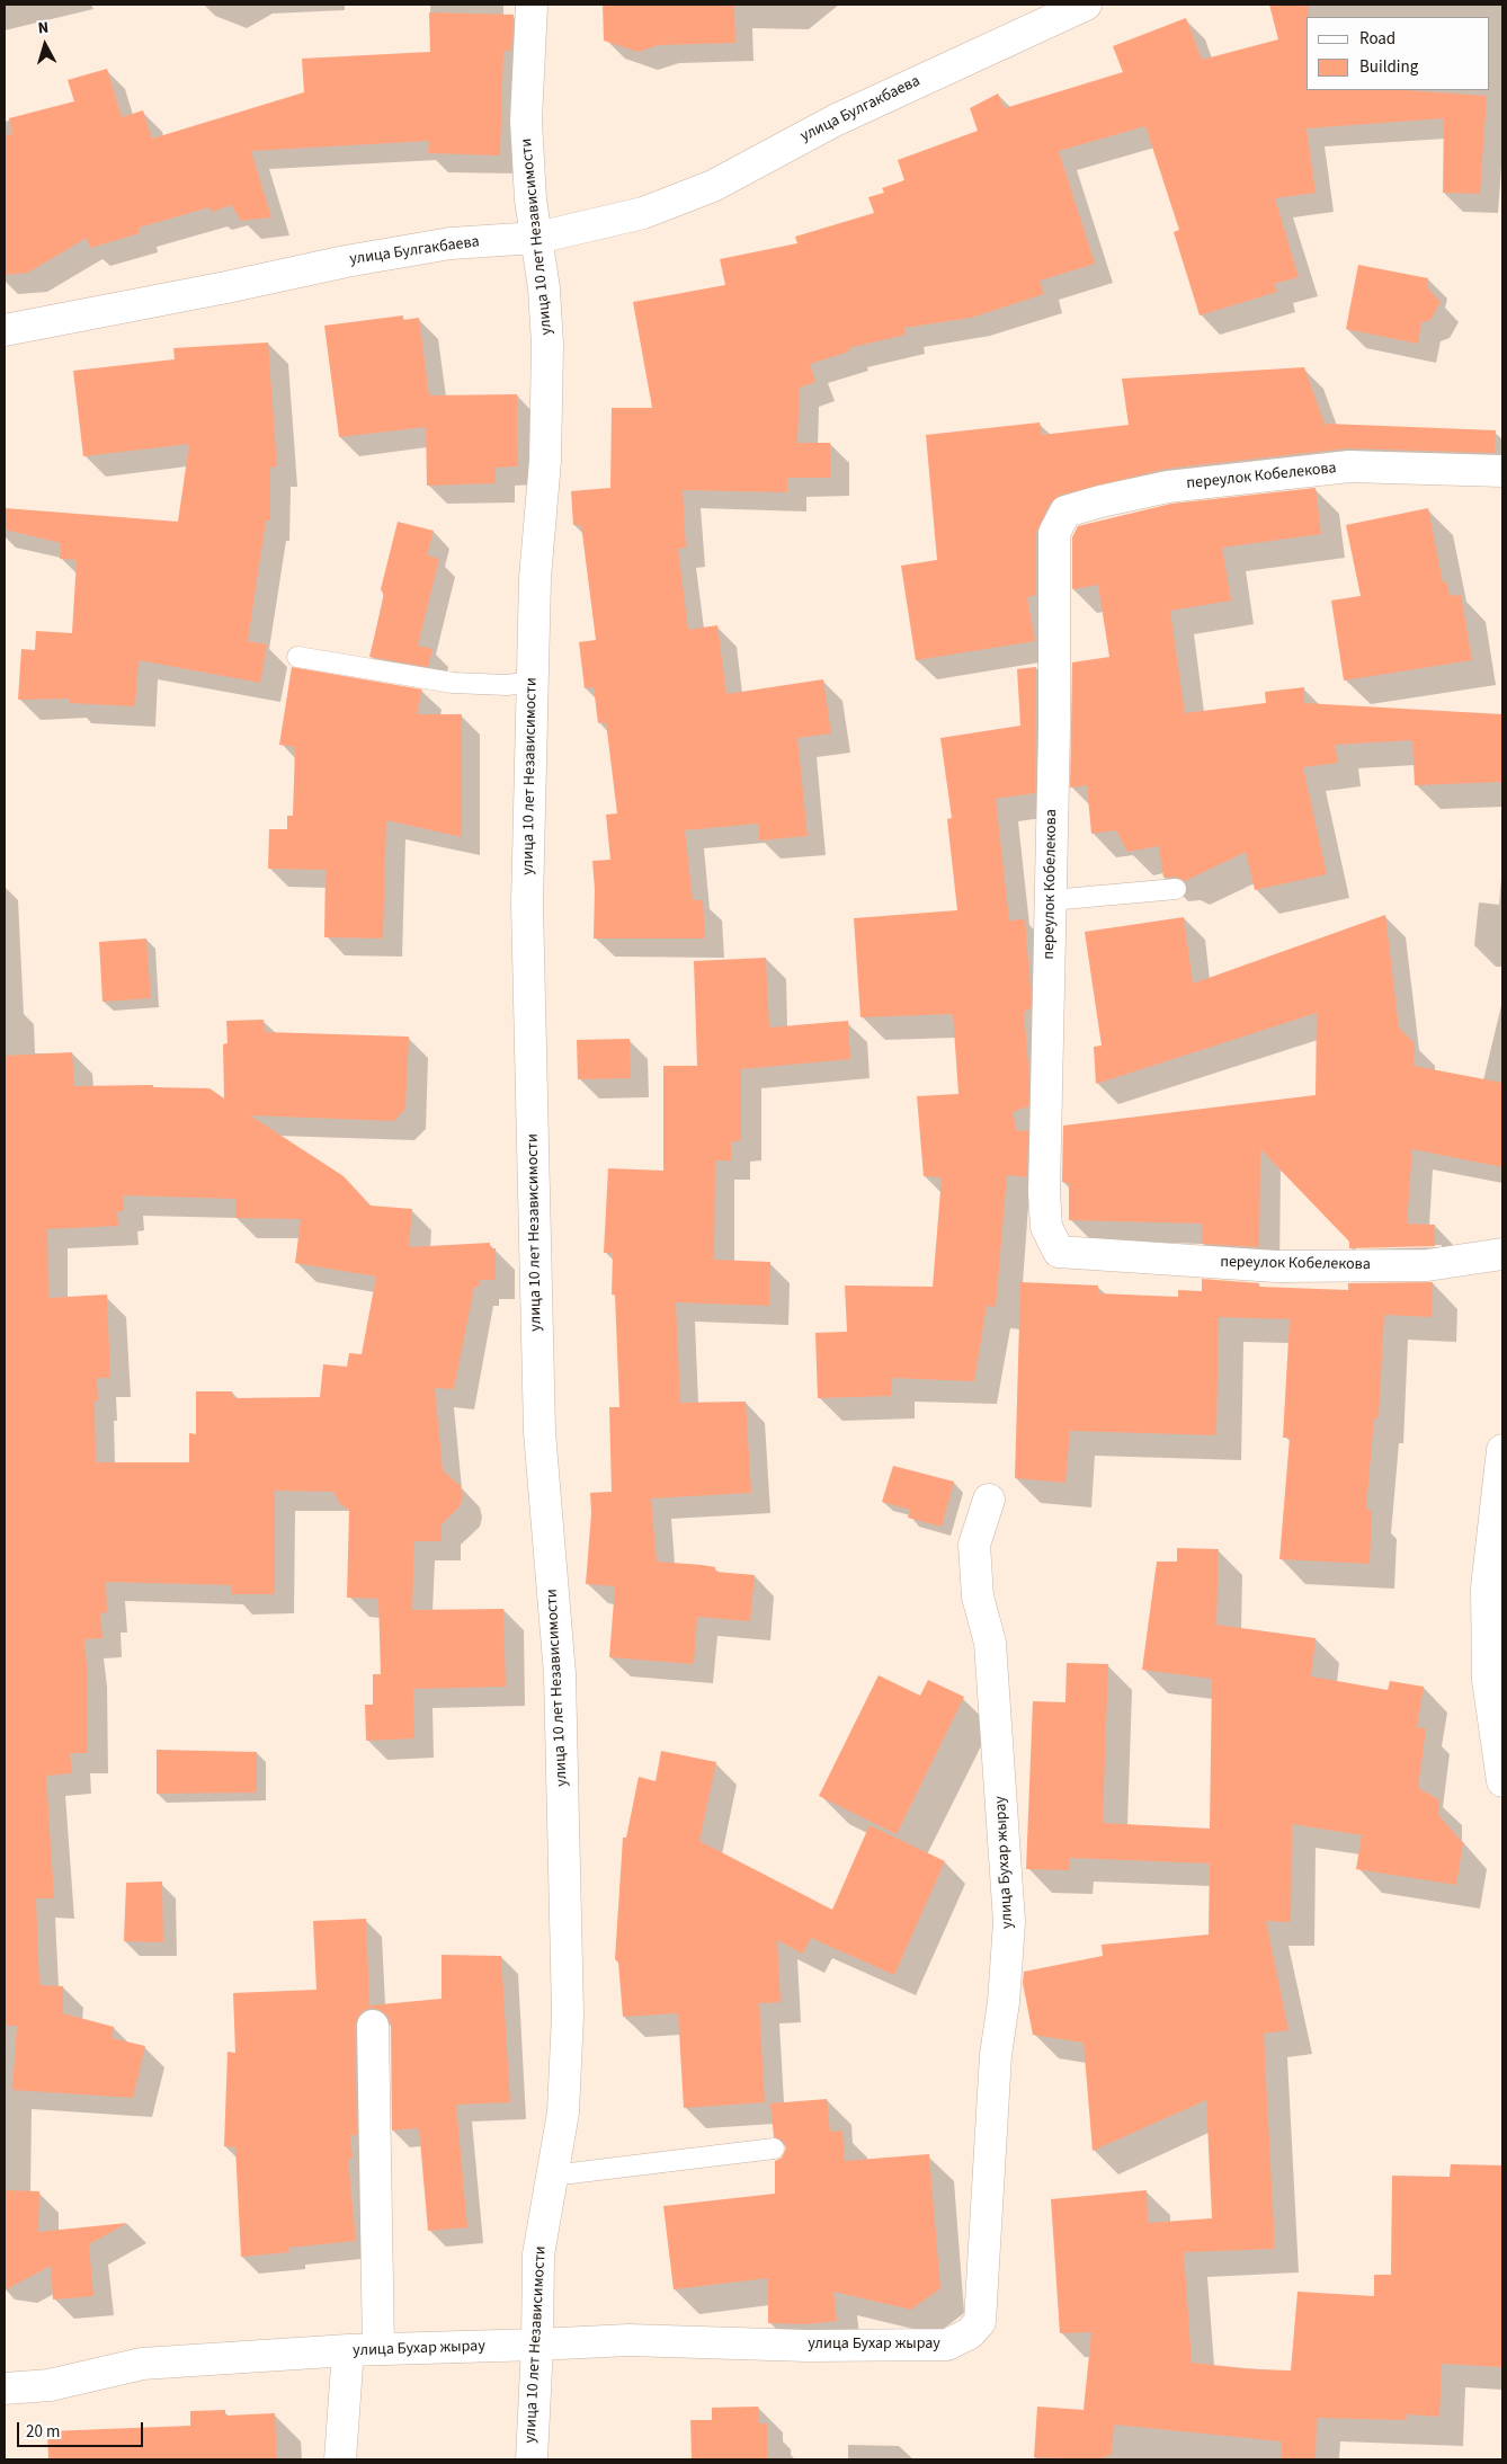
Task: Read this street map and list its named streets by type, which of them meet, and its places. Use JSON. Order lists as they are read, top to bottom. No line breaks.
{"streets":{"street":["улица Булгакбаева","улица 10 лет Независимости","переулок Кобелекова","улица Бухар жырау"]},"crossings":[["улица Булгакбаева","улица 10 лет Независимости"],["улица 10 лет Независимости","улица Бухар жырау"]],"legend":["Road","Building"],"scale_bar":"20 m","north":"top"}
